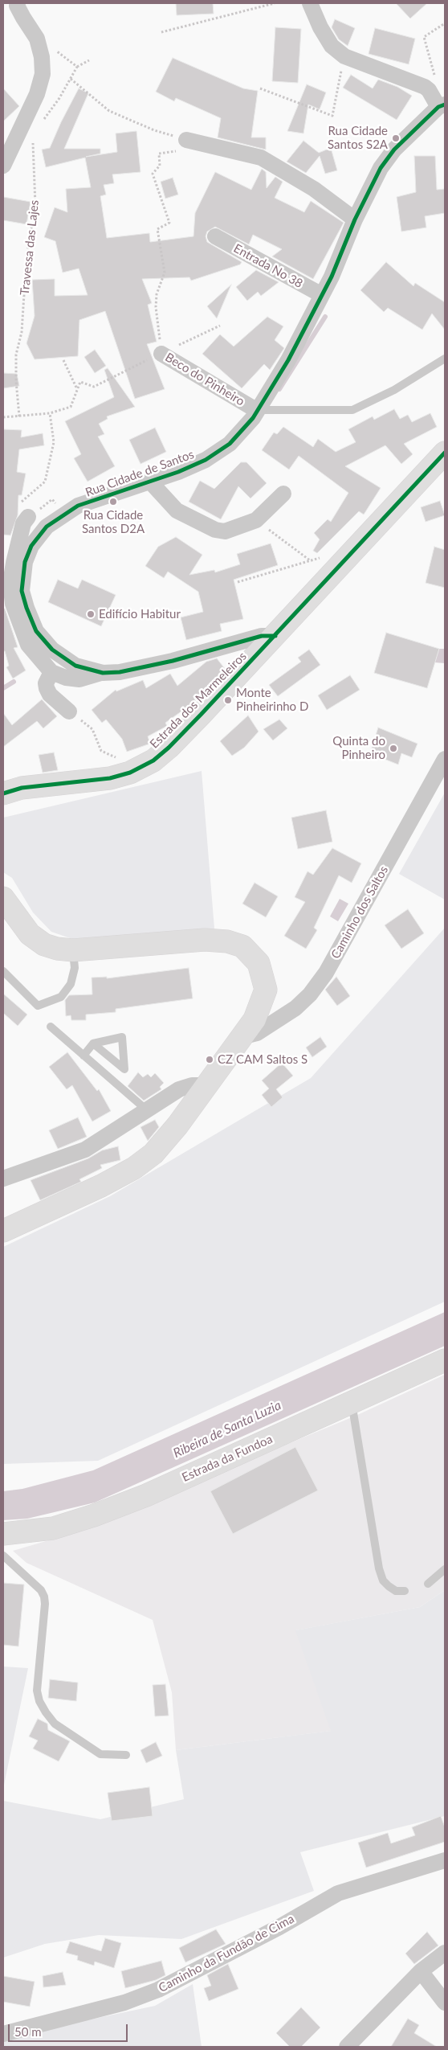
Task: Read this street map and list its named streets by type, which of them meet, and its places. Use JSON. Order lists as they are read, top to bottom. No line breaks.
{"streets":{"main road":["Estrada dos Marmeleiros","Estrada da Fundoa"],"street":["Entrada No 38","Beco do Pinheiro","Rua Cidade de Santos","Caminho dos Saltos","Caminho da Fundão de Cima"],"path":["Travessa das Lajes"]},"crossings":[["Entrada No 38","Rua Cidade de Santos"],["Beco do Pinheiro","Rua Cidade de Santos"],["Rua Cidade de Santos","Estrada dos Marmeleiros"]],"water":["Ribeira de Santa Luzia"],"places":["Rua Cidade Santos S2A","Rua Cidade Santos D2A","Edifício Habitur","Monte Pinheirinho D","Quinta do Pinheiro","CZ CAM Saltos S"],"scale_bar":"50 m"}
